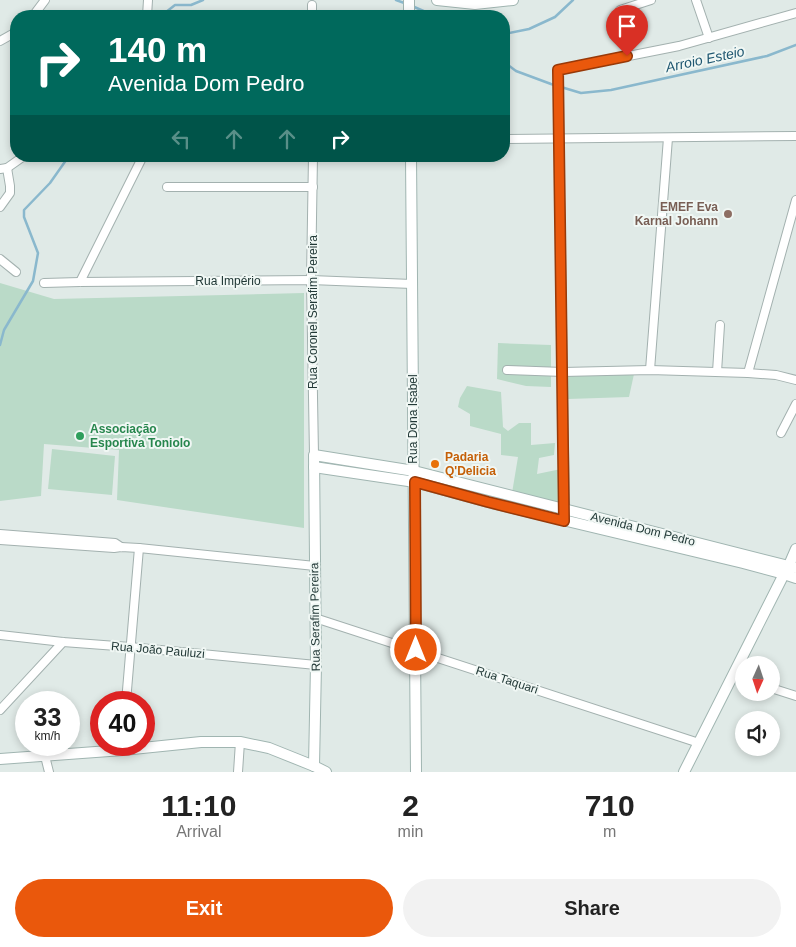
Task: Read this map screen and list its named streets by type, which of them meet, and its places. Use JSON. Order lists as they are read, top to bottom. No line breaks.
{"streets":{"street":["Rua Império","Rua Coronel Serafim Pereira","Rua Dona Isabel","Avenida Dom Pedro","Rua Serafim Pereira","Rua João Pauluzi","Rua Taquari"]},"crossings":[["Rua Império","Rua Coronel Serafim Pereira"],["Rua Império","Rua Dona Isabel"],["Rua Coronel Serafim Pereira","Avenida Dom Pedro"],["Rua Coronel Serafim Pereira","Rua Serafim Pereira"],["Rua Dona Isabel","Avenida Dom Pedro"],["Rua Dona Isabel","Rua Taquari"],["Avenida Dom Pedro","Rua Serafim Pereira"],["Rua Serafim Pereira","Rua João Pauluzi"],["Rua Serafim Pereira","Rua Taquari"]],"water":["Arroio Esteio"],"places":["EMEF Eva Karnal Johann","Associação Esportiva Toniolo","Padaria Q'Delicia"],"north":"bottom","page":{"turn":["140 m","Avenida Dom Pedro"],"speed":"33 km/h","limit":"40","eta":["11:10","Arrival","2","min","710","m"],"buttons":["Exit","Share"]}}
